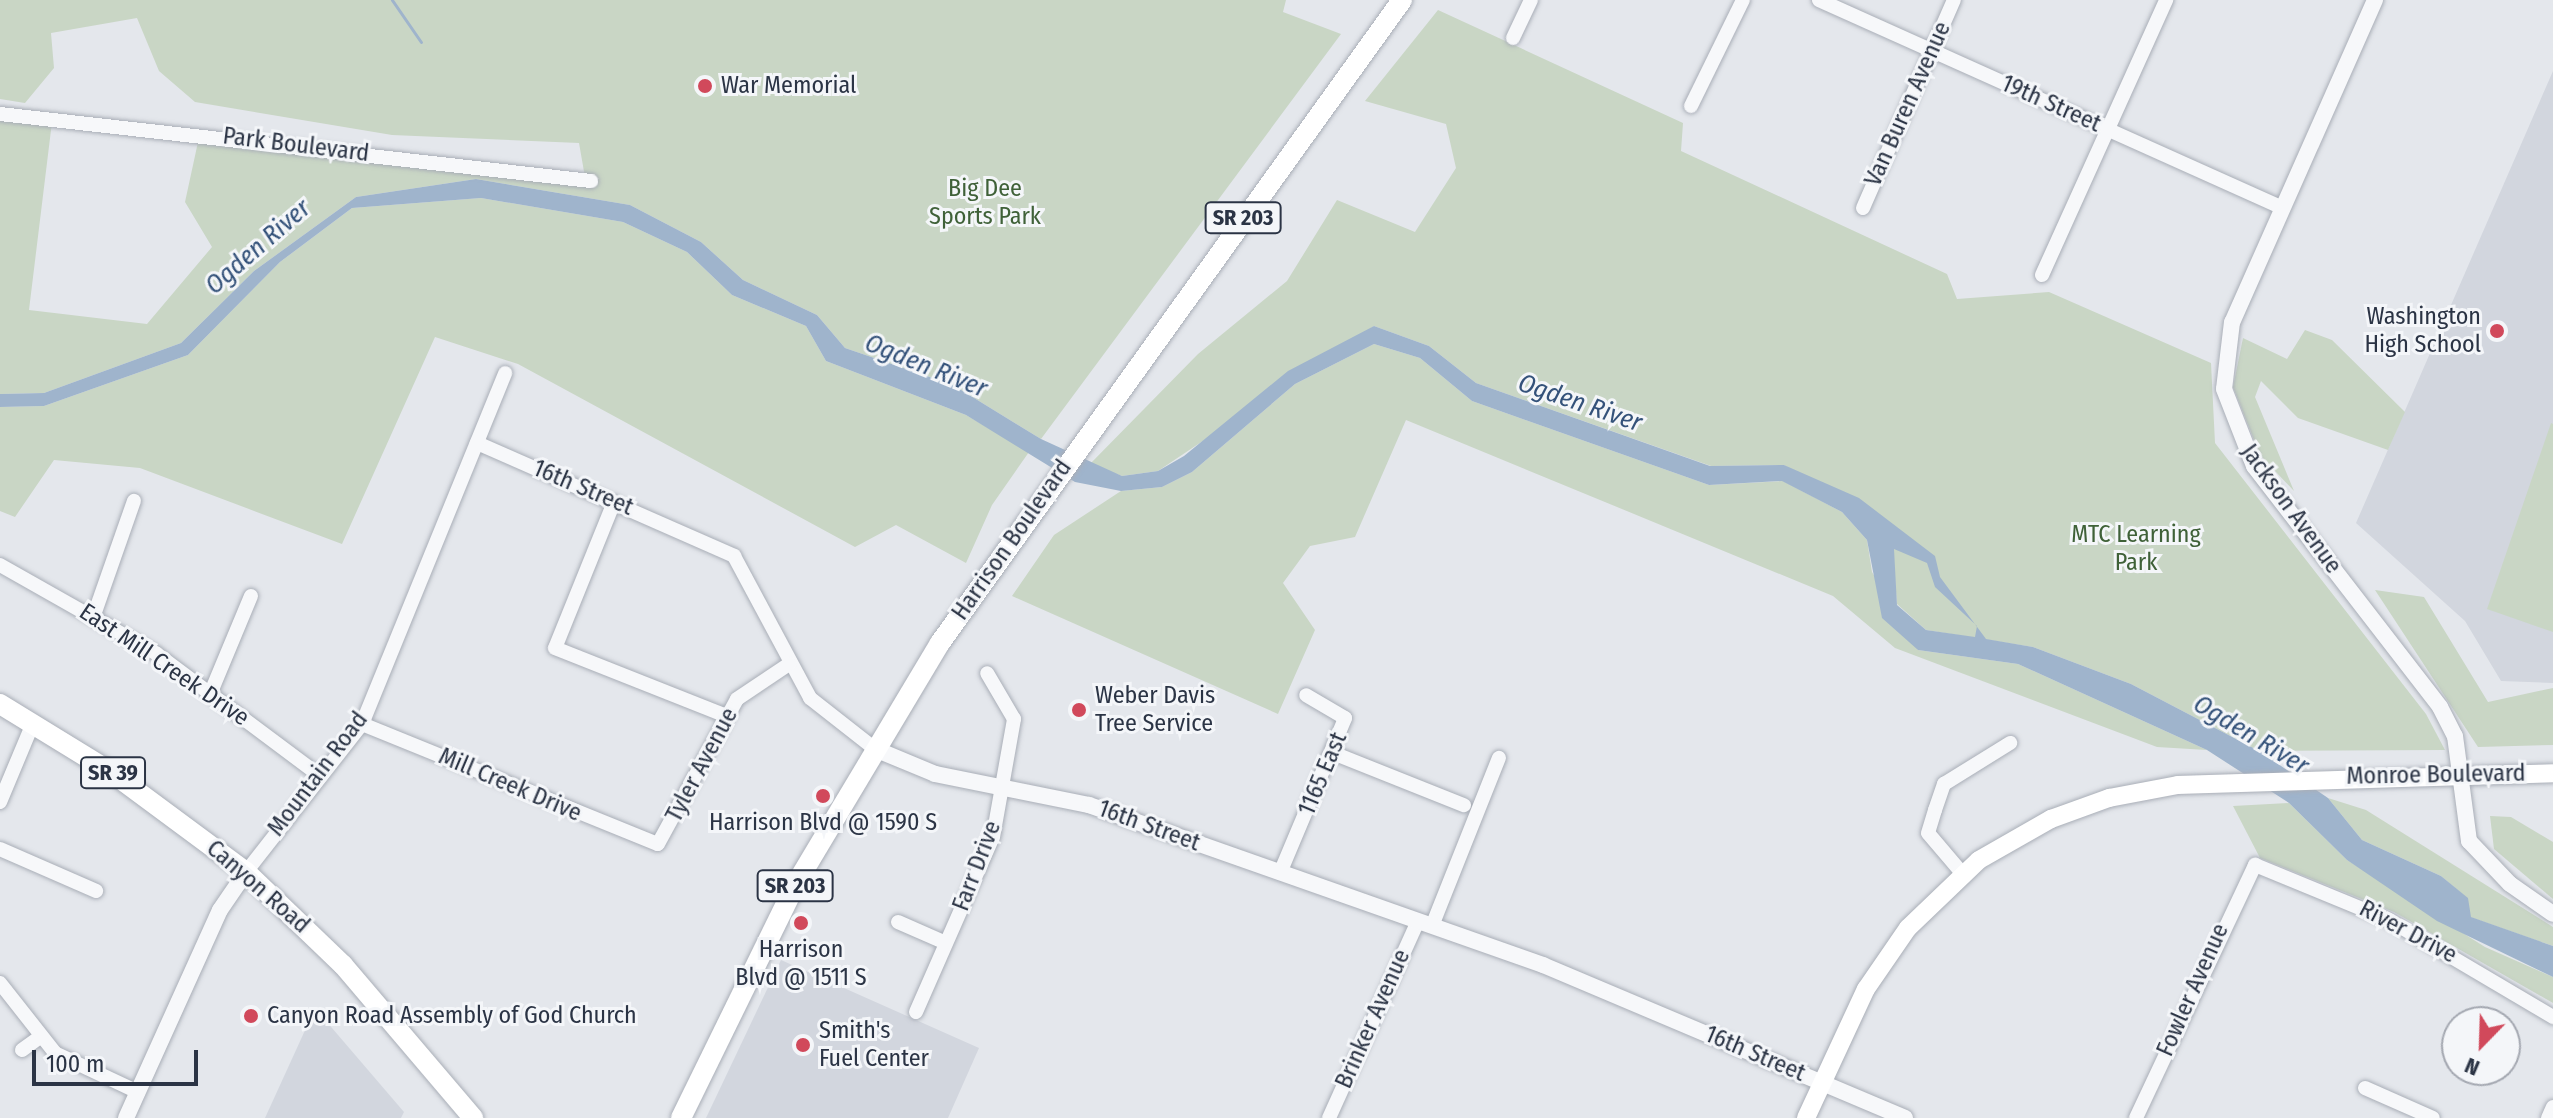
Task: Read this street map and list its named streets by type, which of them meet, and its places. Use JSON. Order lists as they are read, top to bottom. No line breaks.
{"streets":{"main road":["SR 203","Harrison Boulevard","SR 39","Monroe Boulevard","Canyon Road"],"street":["Van Buren Avenue","19th Street","Park Boulevard","16th Street","Jackson Avenue","East Mill Creek Drive","Tyler Avenue","Mountain Road","1165 East","Mill Creek Drive","Farr Drive","River Drive","Fowler Avenue","Brinker Avenue"]},"crossings":[["Van Buren Avenue","19th Street"],["19th Street","Jackson Avenue"],["16th Street","Harrison Boulevard"],["16th Street","Tyler Avenue"],["16th Street","Mountain Road"],["16th Street","1165 East"],["16th Street","Monroe Boulevard"],["16th Street","Farr Drive"],["16th Street","Brinker Avenue"],["Jackson Avenue","Monroe Boulevard"],["East Mill Creek Drive","Mountain Road"],["Tyler Avenue","Mill Creek Drive"],["Mountain Road","Mill Creek Drive"],["Mountain Road","Canyon Road"],["River Drive","Fowler Avenue"]],"water":["Ogden River"],"parks":["Big Dee Sports Park","MTC Learning Park"],"places":["War Memorial","Washington High School","Weber Davis Tree Service","Harrison Blvd @ 1590 S","Harrison Blvd @ 1511 S","Canyon Road Assembly of God Church","Smith's Fuel Center"],"scale_bar":"100 m","north":"bottom left"}
